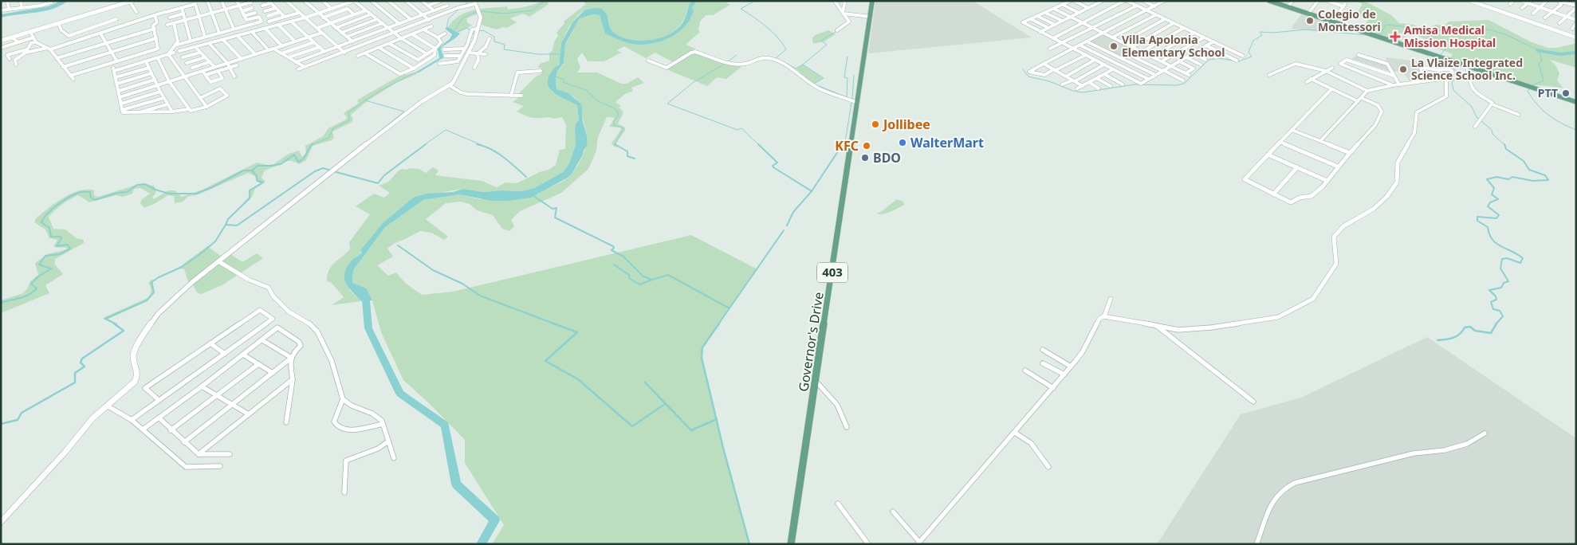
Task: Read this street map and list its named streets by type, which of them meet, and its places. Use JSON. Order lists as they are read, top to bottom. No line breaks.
{"streets":{"main road":["403","Governor's Drive"]},"places":{"other":["Colegio de Montessori","Villa Apolonia Elementary School","La Vlaize Integrated Science School Inc.","PTT","Jollibee","WalterMart","KFC","BDO"],"health":["Amisa Medical Mission Hospital"]}}
